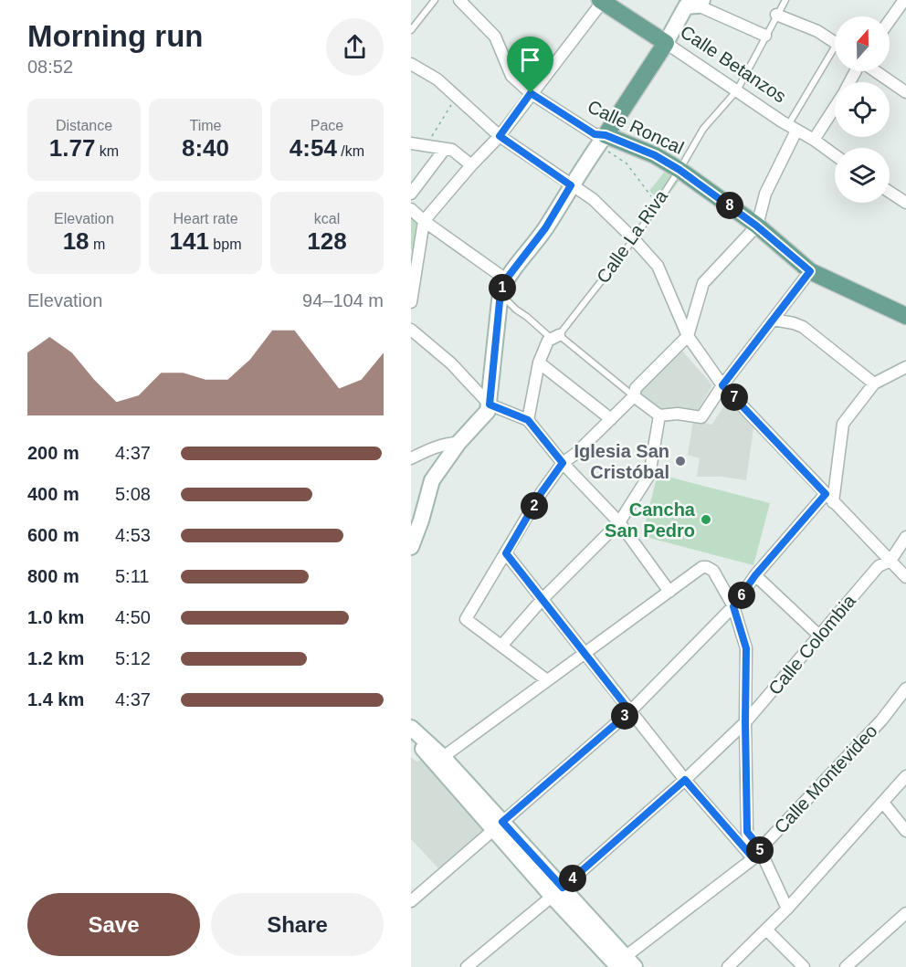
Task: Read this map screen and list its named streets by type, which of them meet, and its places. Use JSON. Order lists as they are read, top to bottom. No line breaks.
{"streets":{"main road":["Calle Betanzos","Calle Roncal"],"street":["Calle La Riva","Calle Colombia","Calle Montevideo"]},"crossings":[["Calle Betanzos","Calle La Riva"],["Calle Roncal","Calle La Riva"]],"places":["Iglesia San Cristóbal","Cancha San Pedro"],"north":"top","page":{"heading":["Morning run","08:52"],"stats":[["Distance","1.77 km"],["Time","8:40"],["Pace","4:54 /km"],["Elevation","18 m"],["Heart rate","141 bpm"],["kcal","128"]],"pins":["8","1","7","2","6","3","5","4"],"chart":["Elevation","94–104 m"],"list":[{"name":"200 m","note":"4:37"},{"name":"400 m","note":"5:08"},{"name":"600 m","note":"4:53"},{"name":"800 m","note":"5:11"},{"name":"1.0 km","note":"4:50"},{"name":"1.2 km","note":"5:12"},{"name":"1.4 km","note":"4:37"}],"buttons":["Save","Share"]}}
